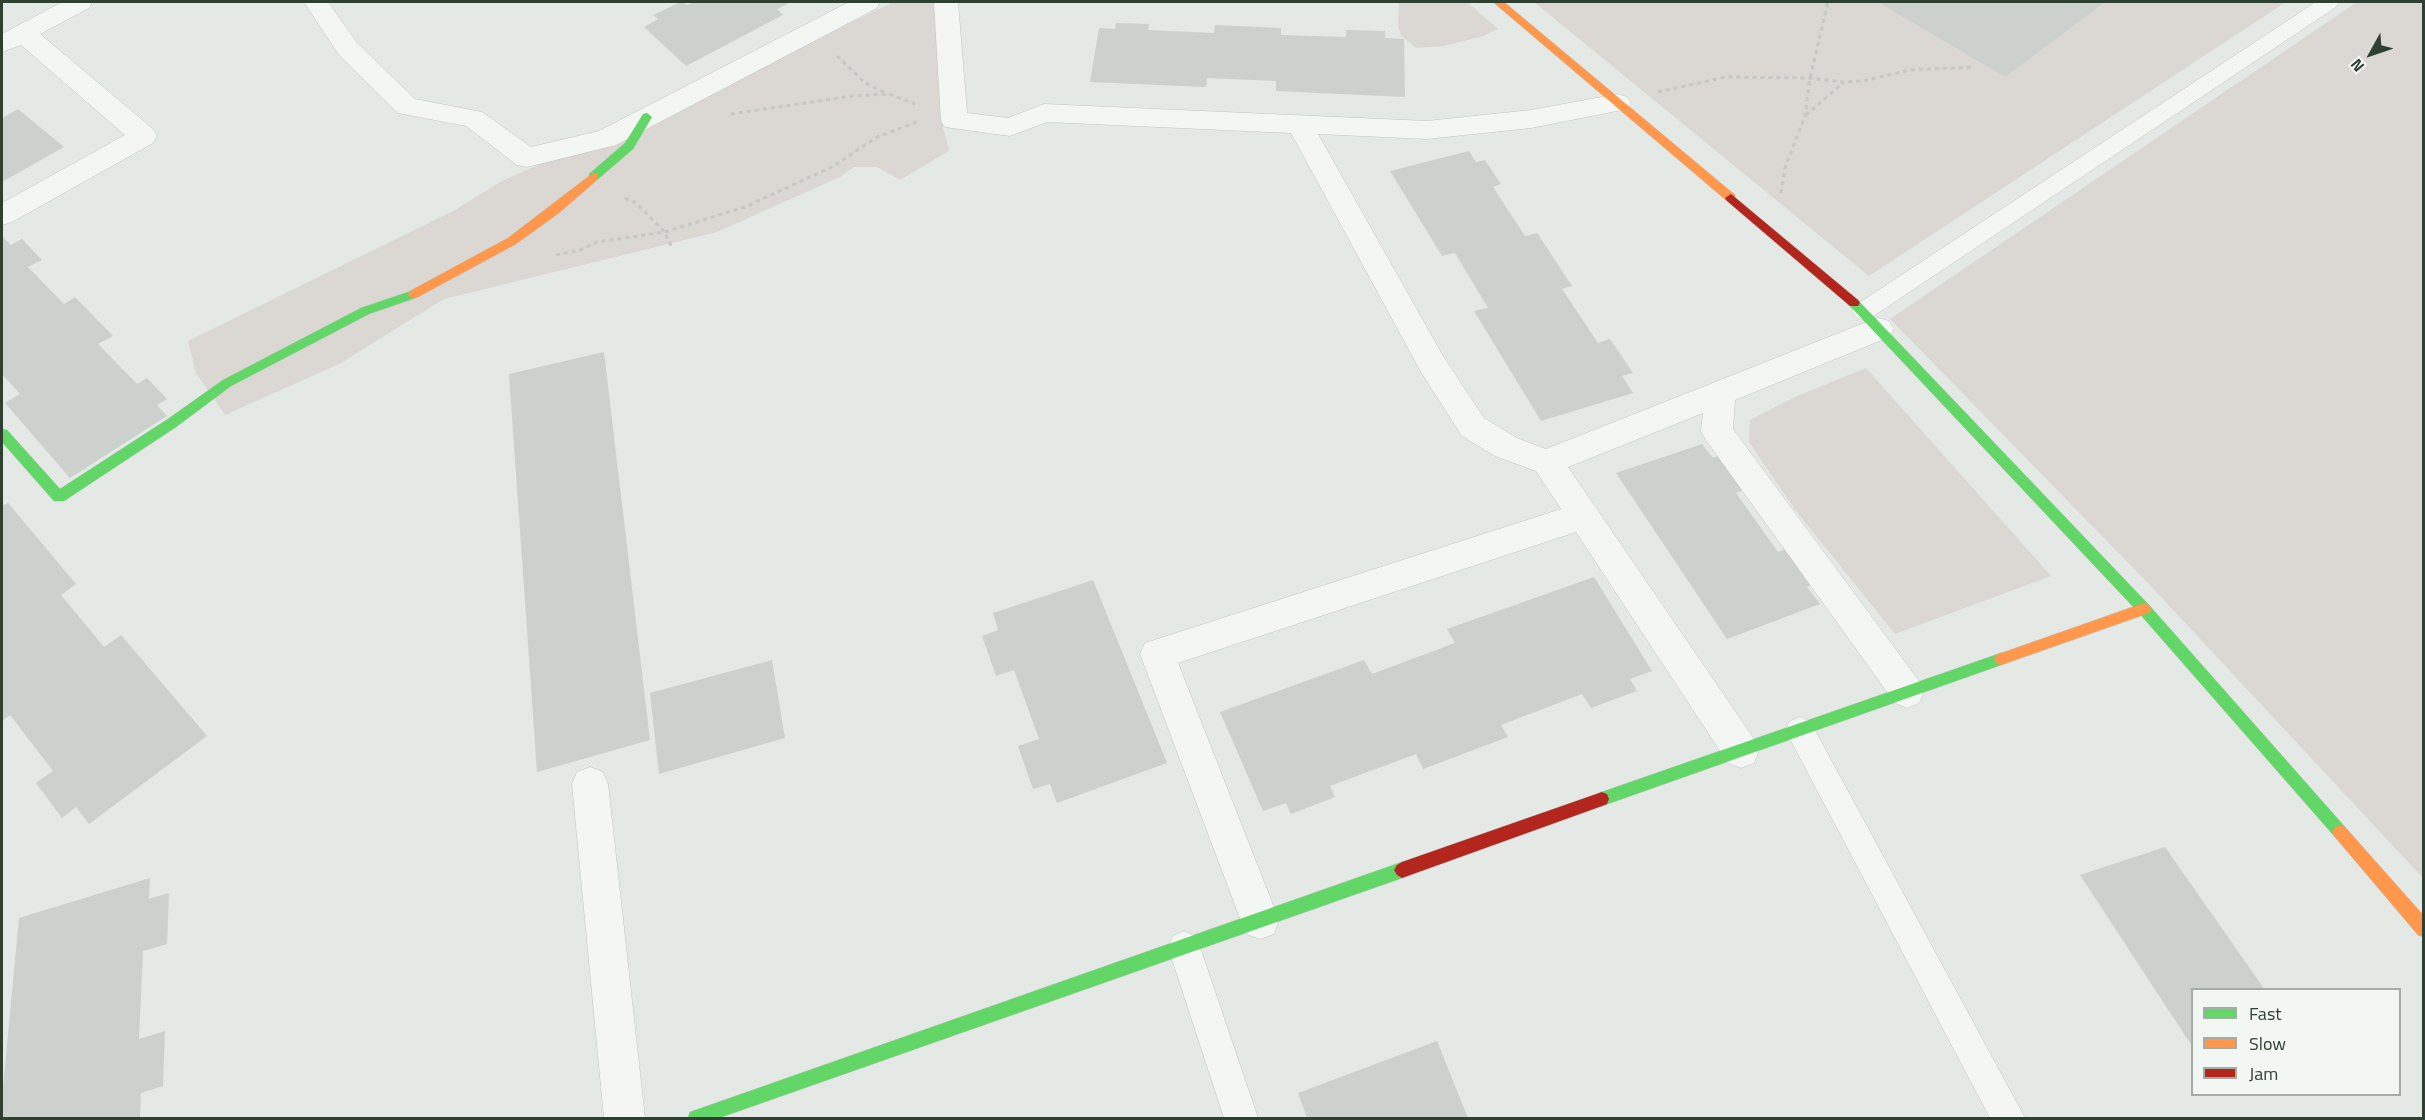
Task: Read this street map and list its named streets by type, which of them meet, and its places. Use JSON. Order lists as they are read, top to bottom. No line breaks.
{"legend":["Fast","Slow","Jam"],"north":"bottom left"}
